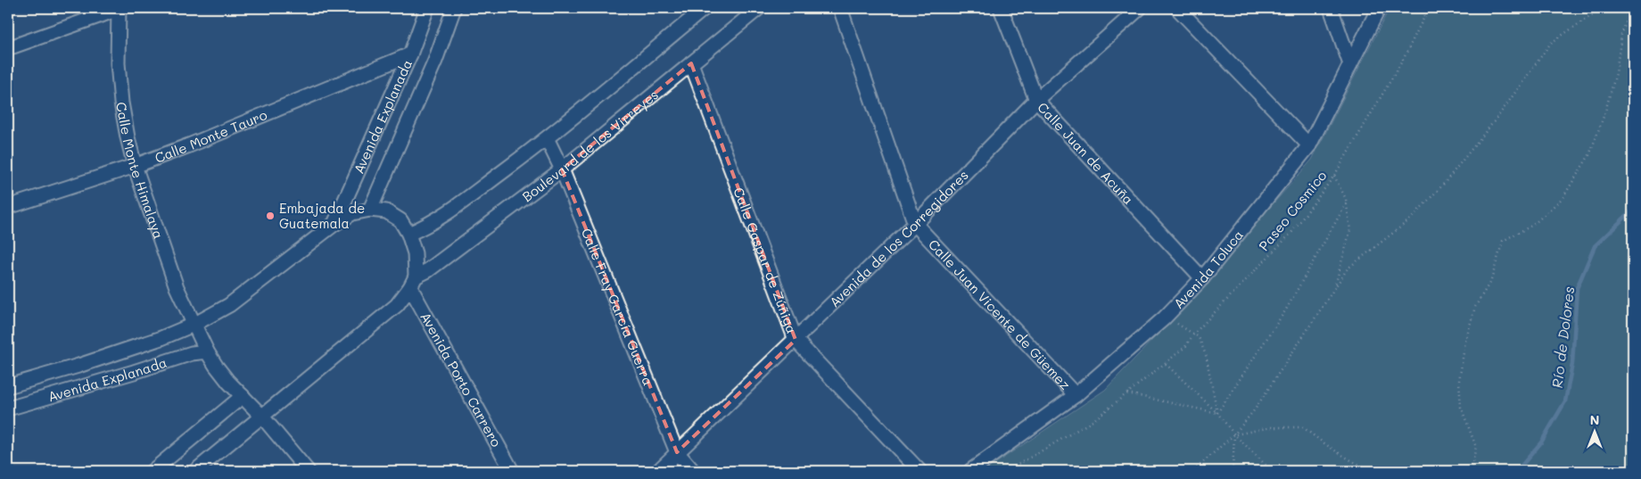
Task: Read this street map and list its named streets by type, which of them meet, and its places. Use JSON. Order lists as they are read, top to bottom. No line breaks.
{"streets":{"street":["Avenida Explanada","Calle Monte Tauro","Boulevard de los Virreyes","Calle Juan de Acuña","Calle Monte Himalaya","Avenida de los Corregidores","Calle Gaspar de Zúñiga","Avenida Toluca","Calle Fray García Guerra","Calle Juan Vicente de Güemez","Avenida Porto Carrero"],"path":["Paseo Cosmico"]},"crossings":[["Avenida Explanada","Calle Monte Tauro"],["Avenida Explanada","Calle Monte Himalaya"],["Calle Monte Tauro","Calle Monte Himalaya"],["Boulevard de los Virreyes","Calle Gaspar de Zúñiga"],["Boulevard de los Virreyes","Calle Fray García Guerra"],["Boulevard de los Virreyes","Avenida Porto Carrero"],["Calle Juan de Acuña","Avenida de los Corregidores"],["Calle Juan de Acuña","Avenida Toluca"],["Avenida de los Corregidores","Calle Gaspar de Zúñiga"],["Avenida de los Corregidores","Calle Fray García Guerra"],["Avenida de los Corregidores","Calle Juan Vicente de Güemez"],["Avenida Toluca","Calle Juan Vicente de Güemez"]],"water":["Río de Dolores"],"places":["Embajada de Guatemala"],"north":"top"}
